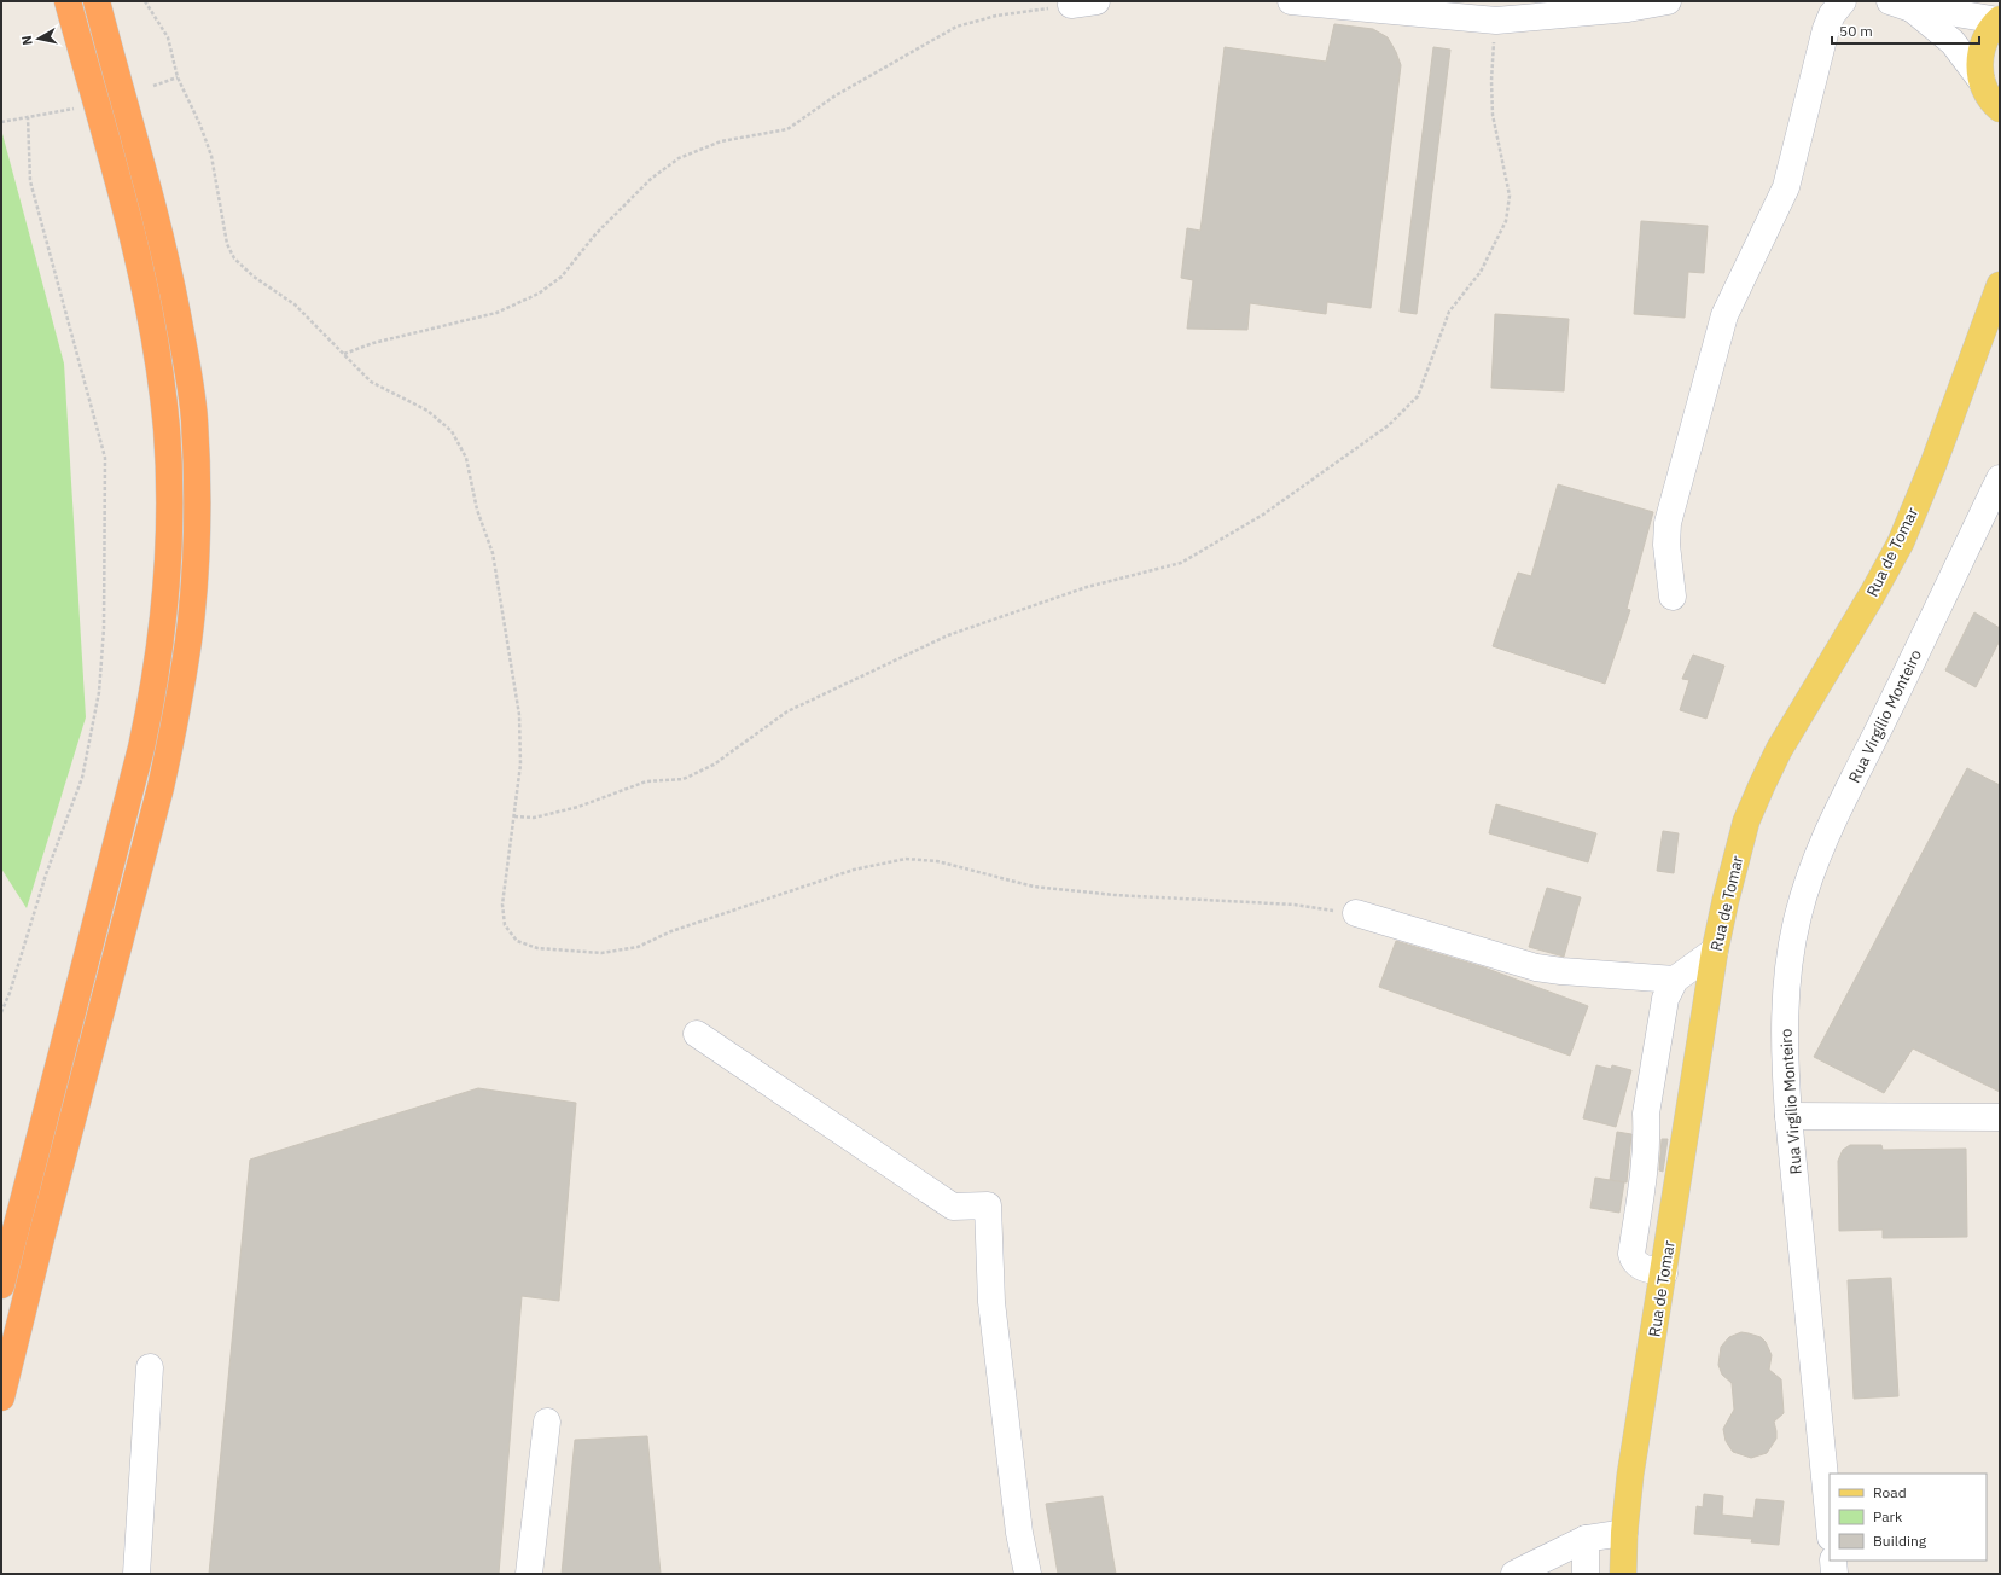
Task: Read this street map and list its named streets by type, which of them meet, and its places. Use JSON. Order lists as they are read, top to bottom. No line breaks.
{"streets":{"main road":["Rua de Tomar"],"street":["Rua Virgílio Monteiro"]},"legend":["Road","Park","Building"],"scale_bar":"50 m","north":"left"}
